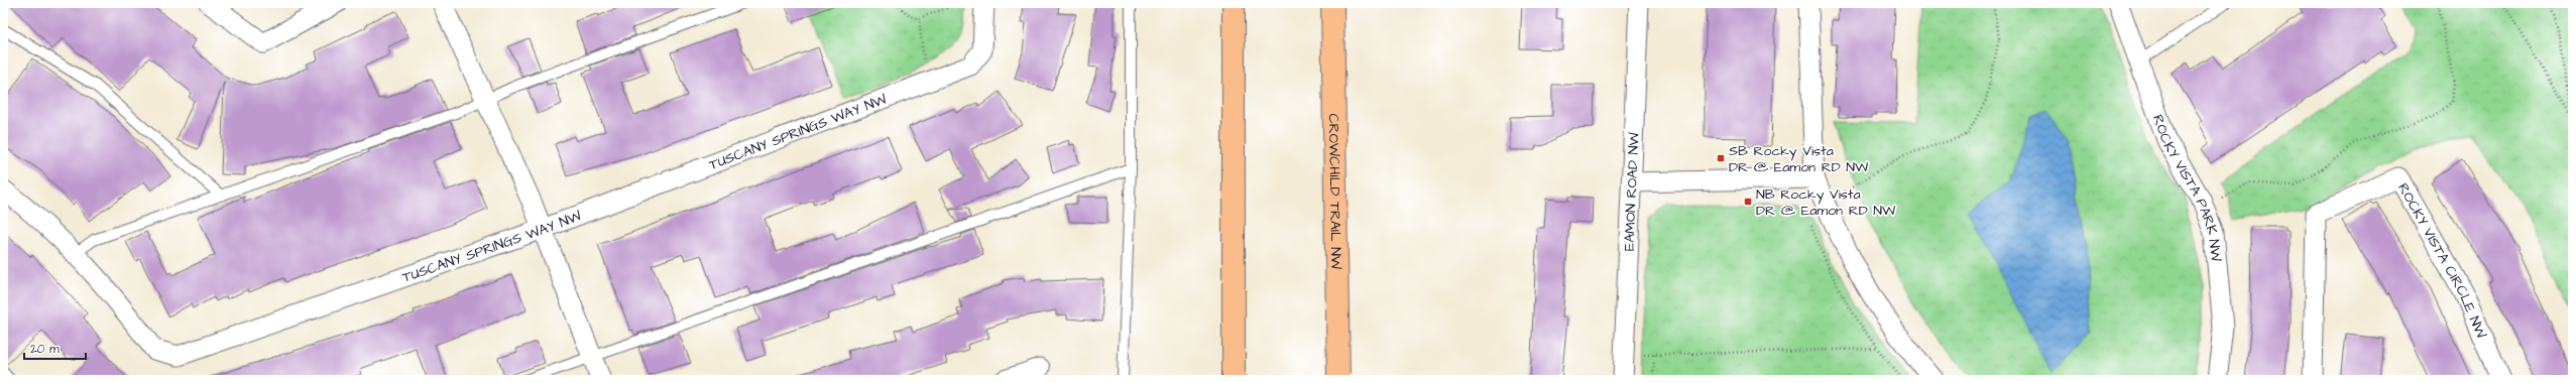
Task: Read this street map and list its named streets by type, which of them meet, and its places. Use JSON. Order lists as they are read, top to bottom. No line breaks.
{"streets":{"highway":["CROWCHILD TRAIL NW"],"street":["TUSCANY SPRINGS WAY NW","ROCKY VISTA PARK NW","EAMON ROAD NW","ROCKY VISTA CIRCLE NW"]},"places":{"transit":["SB Rocky Vista DR @ Eamon RD NW","NB Rocky Vista DR @ Eamon RD NW"]},"scale_bar":"20 m"}
